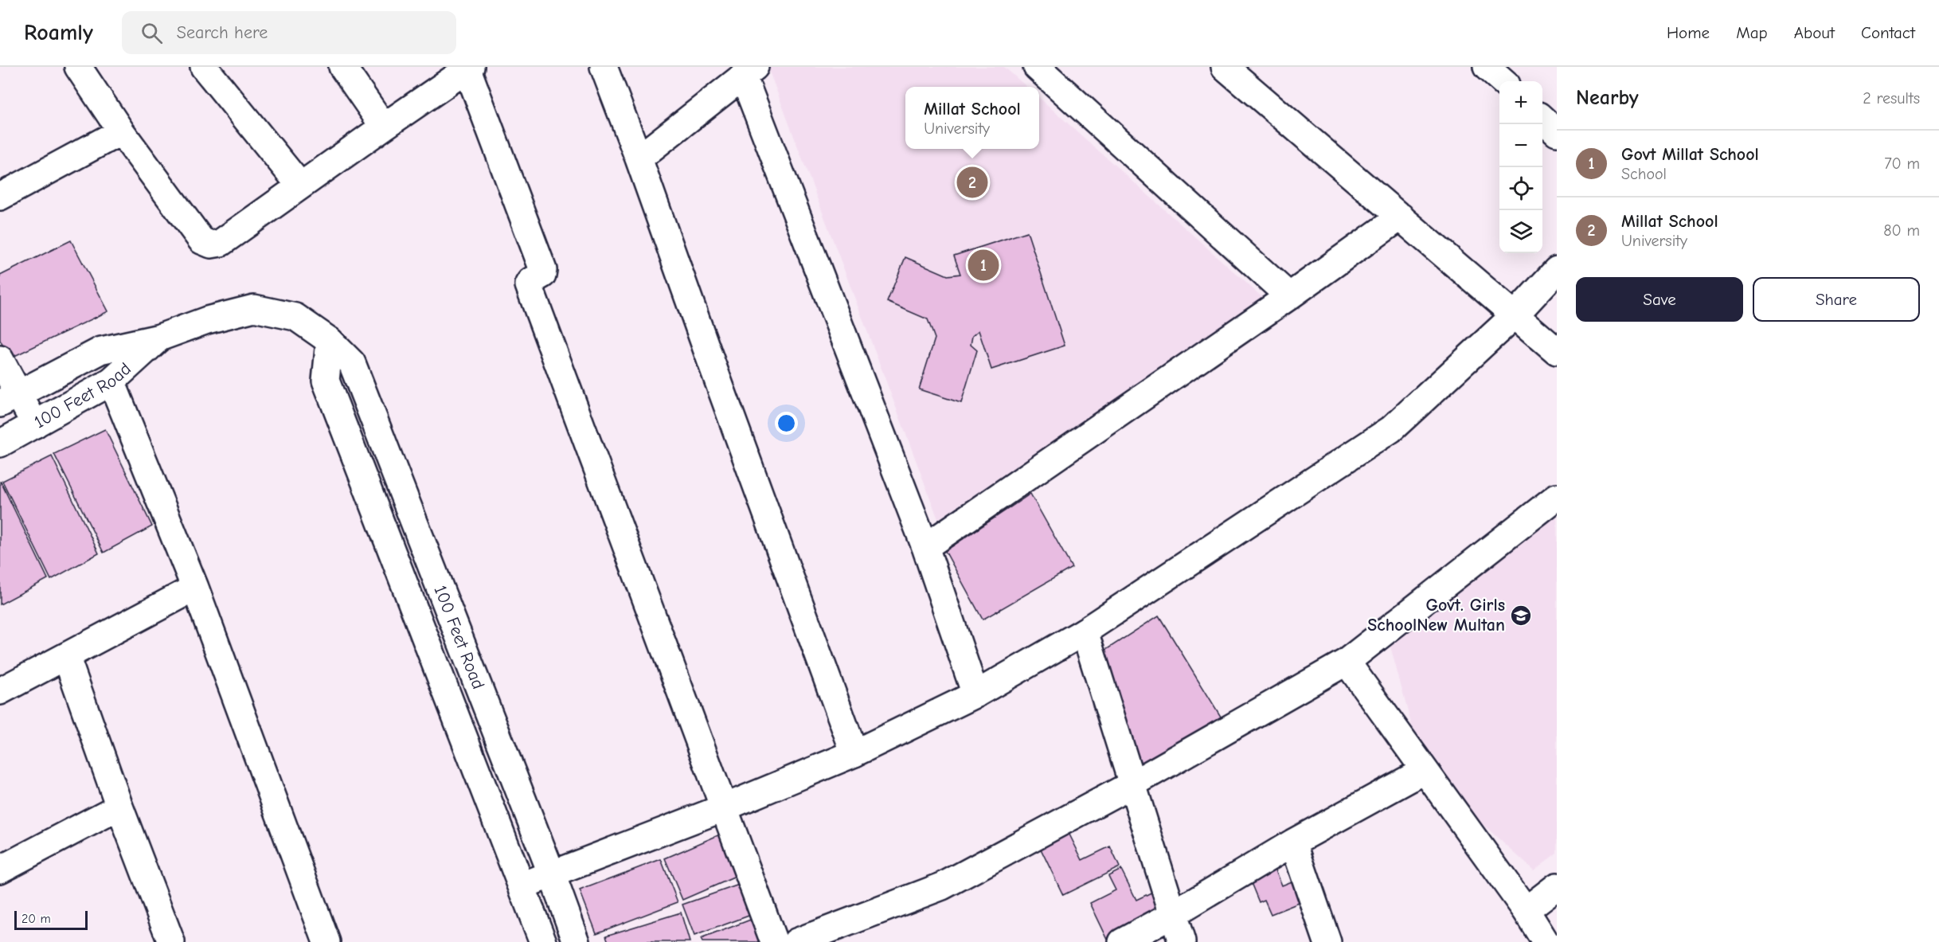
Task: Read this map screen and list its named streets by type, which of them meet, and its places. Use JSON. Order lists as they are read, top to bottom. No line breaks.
{"streets":{"street":["100 Feet Road"]},"places":{"school or university":["Govt. Girls SchoolNew Multan"]},"scale_bar":"20 m","page":{"header":"Roamly","search":"Search here","nav":["Home","Map","About","Contact"],"heading":["Nearby","2 results"],"map_buttons":["+","−"],"popup":["Millat School","University"],"list":[{"mark":"1","name":"Govt Millat School","note":"School","value":"70 m"},{"mark":"2","name":"Millat School","note":"University","value":"80 m"}],"pins":["2","1"],"buttons":["Save","Share"],"scale":"20 m"}}
